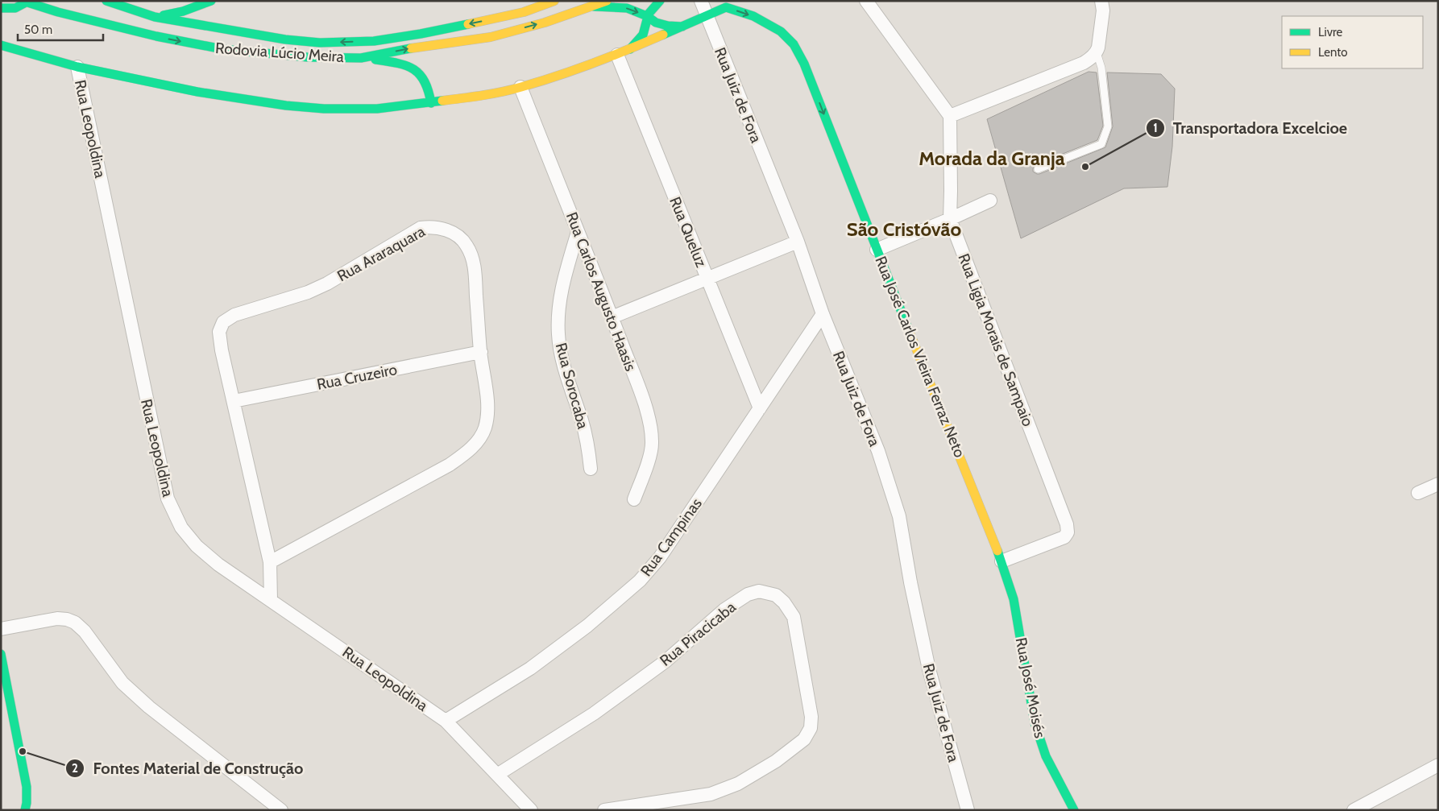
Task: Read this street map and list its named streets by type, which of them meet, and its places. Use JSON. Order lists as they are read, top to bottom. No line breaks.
{"streets":{"street":["Rodovia Lúcio Meira","Rua Juiz de Fora","Rua Leopoldina","Rua Queluz","Rua Araraquara","Rua Carlos Augusto Haasis","Rua Ligia Morais de Sampaio","Rua José Carlos Vieira Ferraz Neto","Rua Cruzeiro","Rua Sorocaba","Rua Campinas","Rua Piracicaba","Rua José Moisés"]},"crossings":[["Rua Juiz de Fora","Rua José Carlos Vieira Ferraz Neto"],["Rua Juiz de Fora","Rua Campinas"],["Rua Leopoldina","Rua Araraquara"],["Rua Leopoldina","Rua José Carlos Vieira Ferraz Neto"],["Rua Leopoldina","Rua Campinas"],["Rua Leopoldina","Rua Piracicaba"],["Rua Queluz","Rua José Carlos Vieira Ferraz Neto"],["Rua Queluz","Rua Campinas"],["Rua Araraquara","Rua Cruzeiro"],["Rua Carlos Augusto Haasis","Rua José Carlos Vieira Ferraz Neto"],["Rua Carlos Augusto Haasis","Rua Sorocaba"],["Rua Ligia Morais de Sampaio","Rua José Carlos Vieira Ferraz Neto"],["Rua Ligia Morais de Sampaio","Rua José Moisés"],["Rua José Carlos Vieira Ferraz Neto","Rua José Moisés"]],"districts":["Morada da Granja","São Cristóvão"],"places":["Transportadora Excelcioe","Fontes Material de Construção"],"legend":["Livre","Lento"],"scale_bar":"50 m"}
